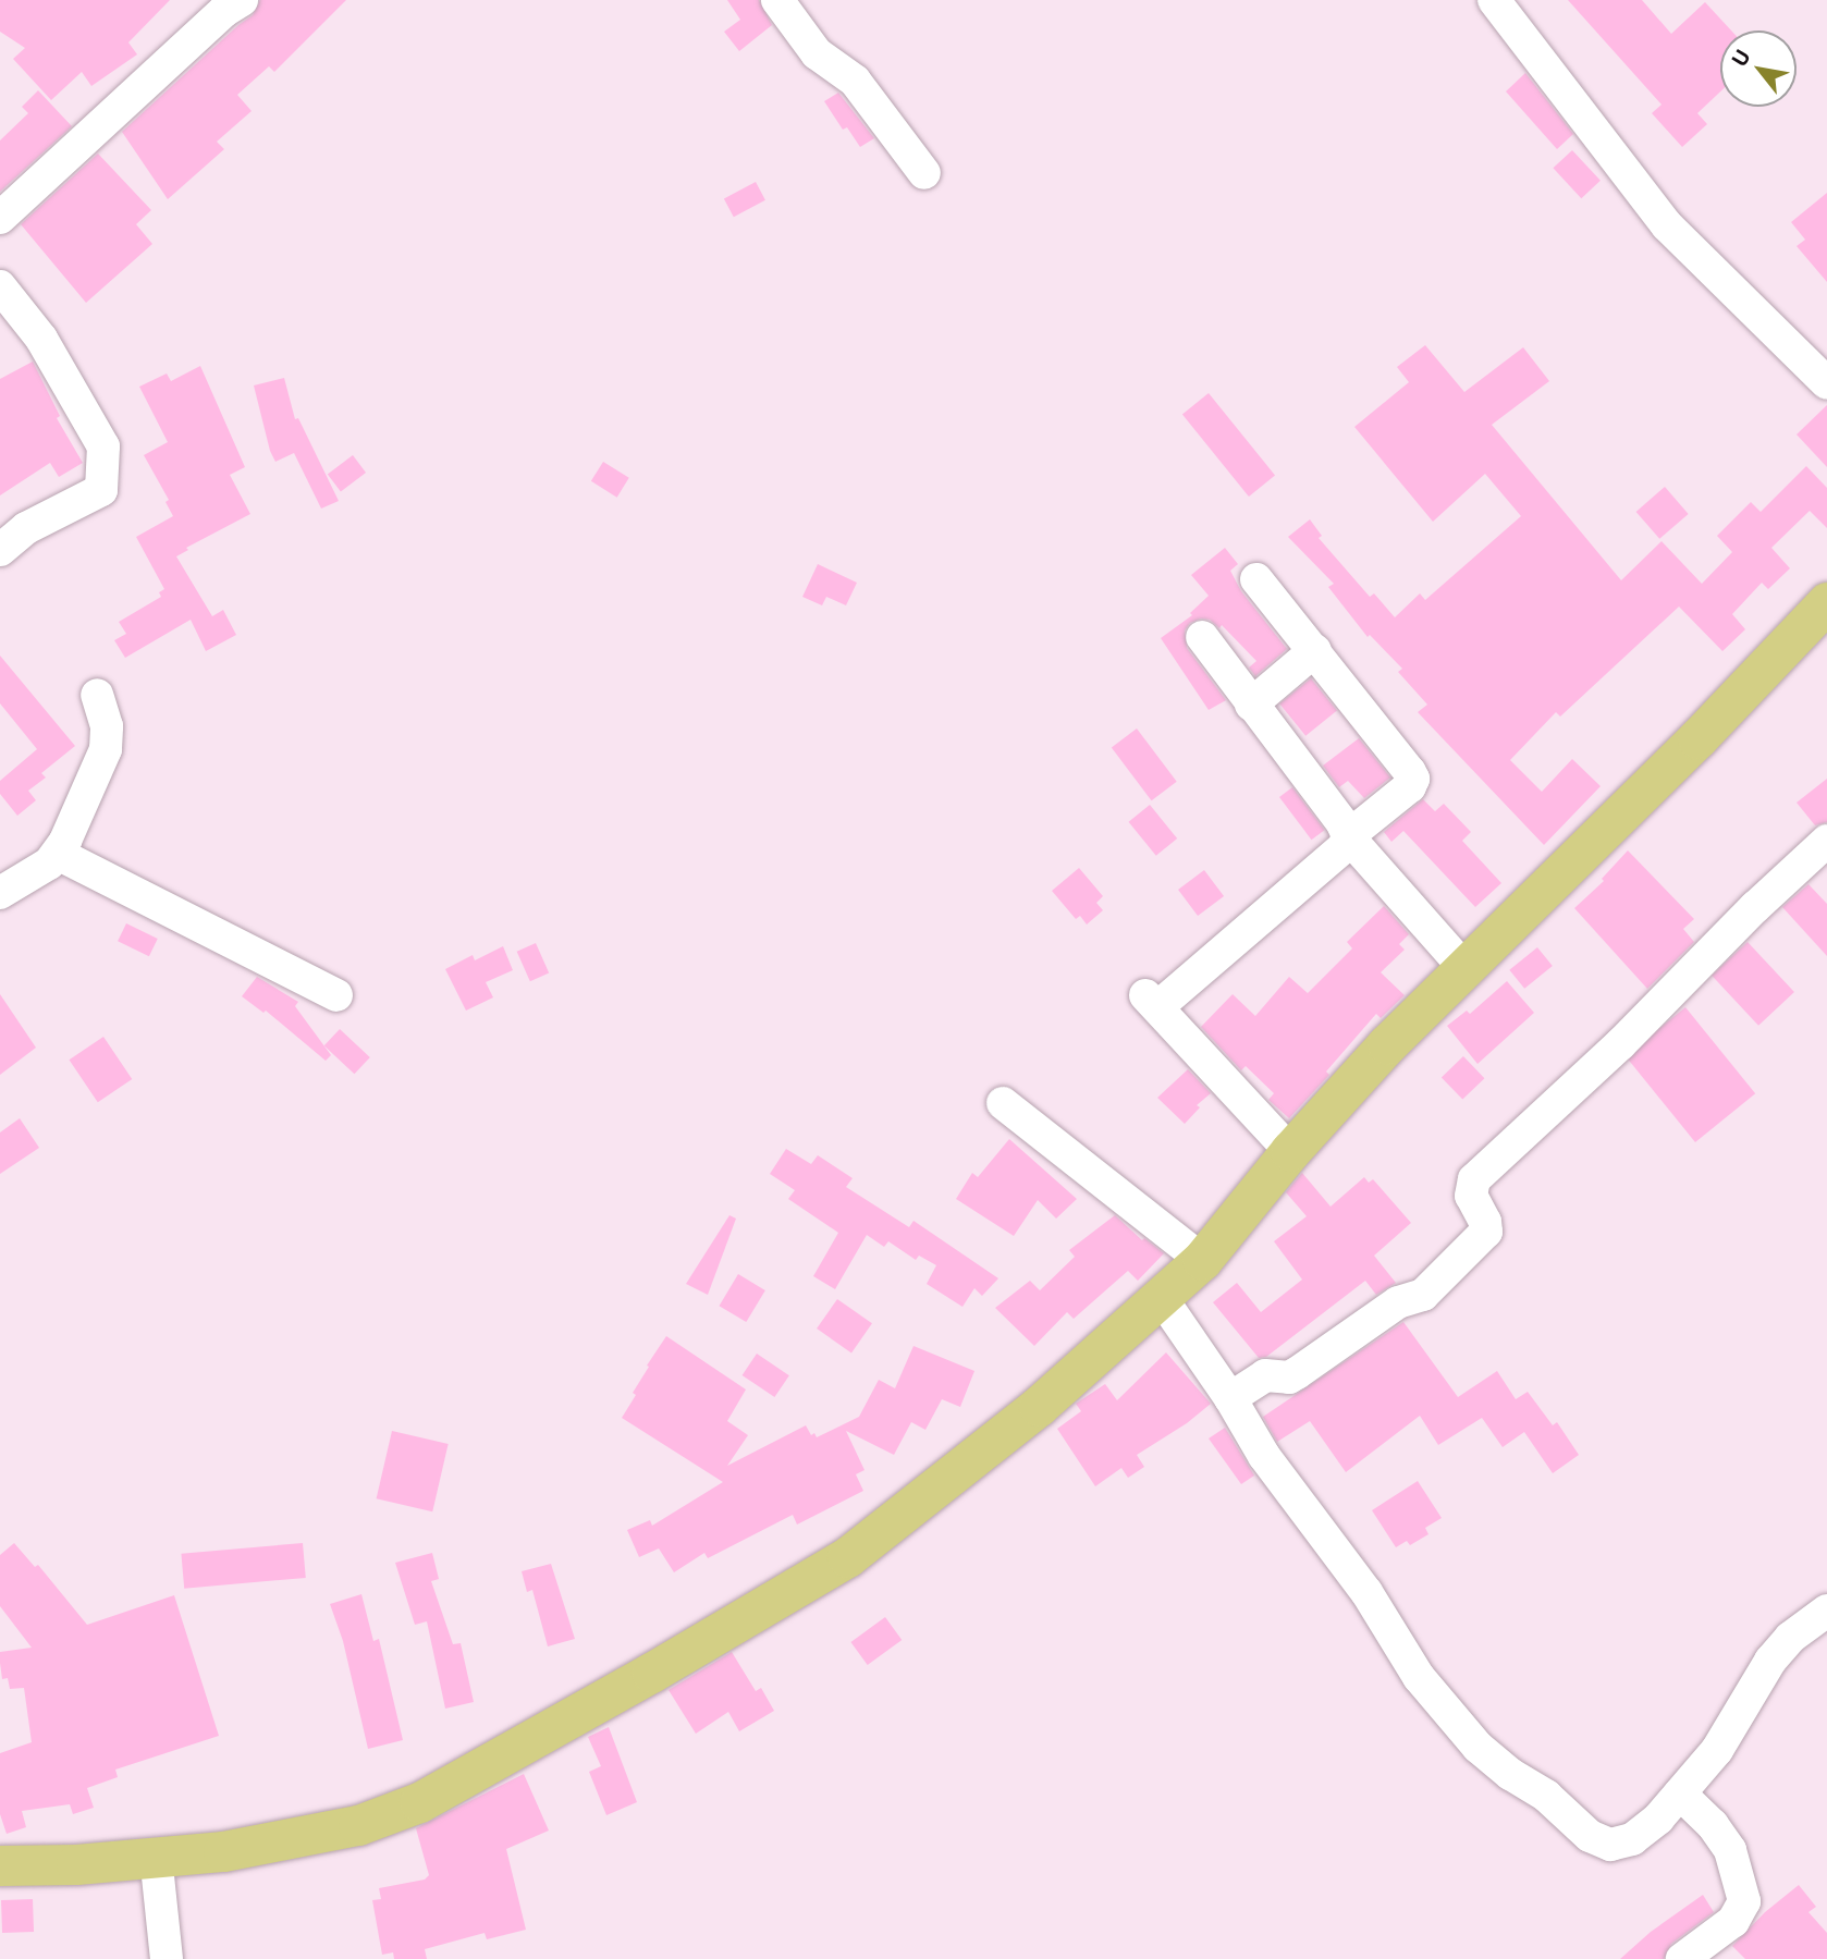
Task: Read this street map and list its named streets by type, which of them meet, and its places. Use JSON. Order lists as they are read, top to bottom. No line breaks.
{"north":"top left"}
